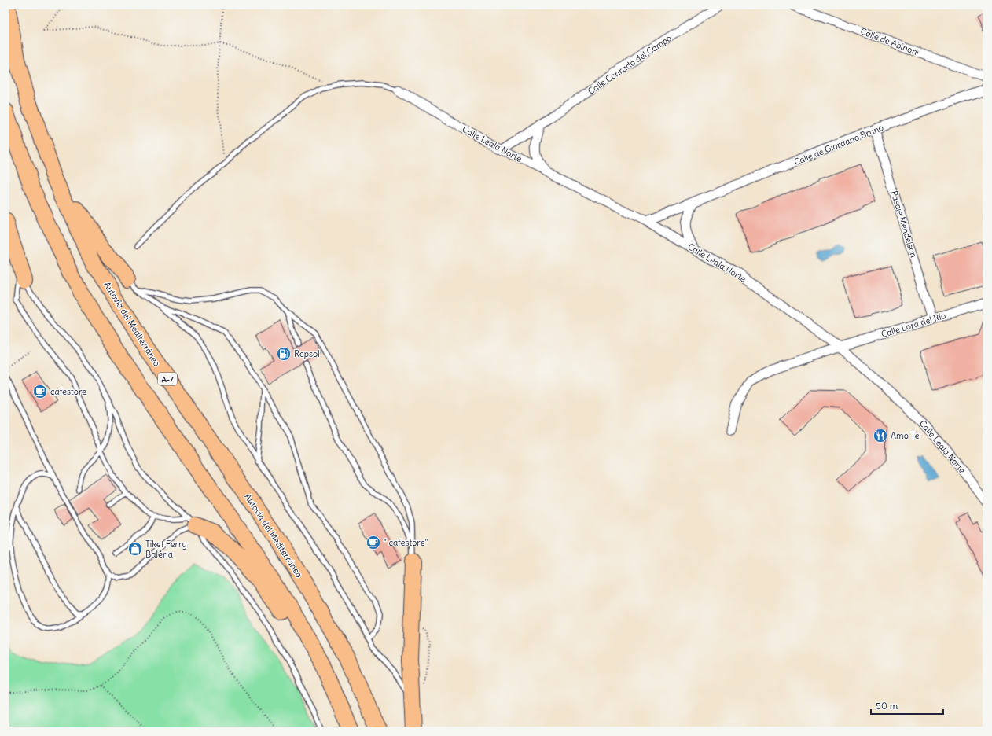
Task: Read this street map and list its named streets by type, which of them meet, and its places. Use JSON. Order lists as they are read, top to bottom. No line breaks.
{"streets":{"highway":["Autovía del Mediterráneo","A-7"],"street":["Calle de Abinoni","Calle Conrado del Campo","Calle Leala Norte","Calle de Giordano Bruno","Pasaje Mendelson","Calle Lora del Río"]},"crossings":[["Calle Conrado del Campo","Calle Leala Norte"],["Calle Leala Norte","Calle de Giordano Bruno"],["Calle Leala Norte","Calle Lora del Río"],["Calle de Giordano Bruno","Pasaje Mendelson"],["Pasaje Mendelson","Calle Lora del Río"]],"places":{"fuel station":["Repsol"],"cafe":["cafestore","\" cafestore\""],"restaurant":["Amo Te"],"shop":["Tiket Ferry Baléria"]},"scale_bar":"50 m"}
